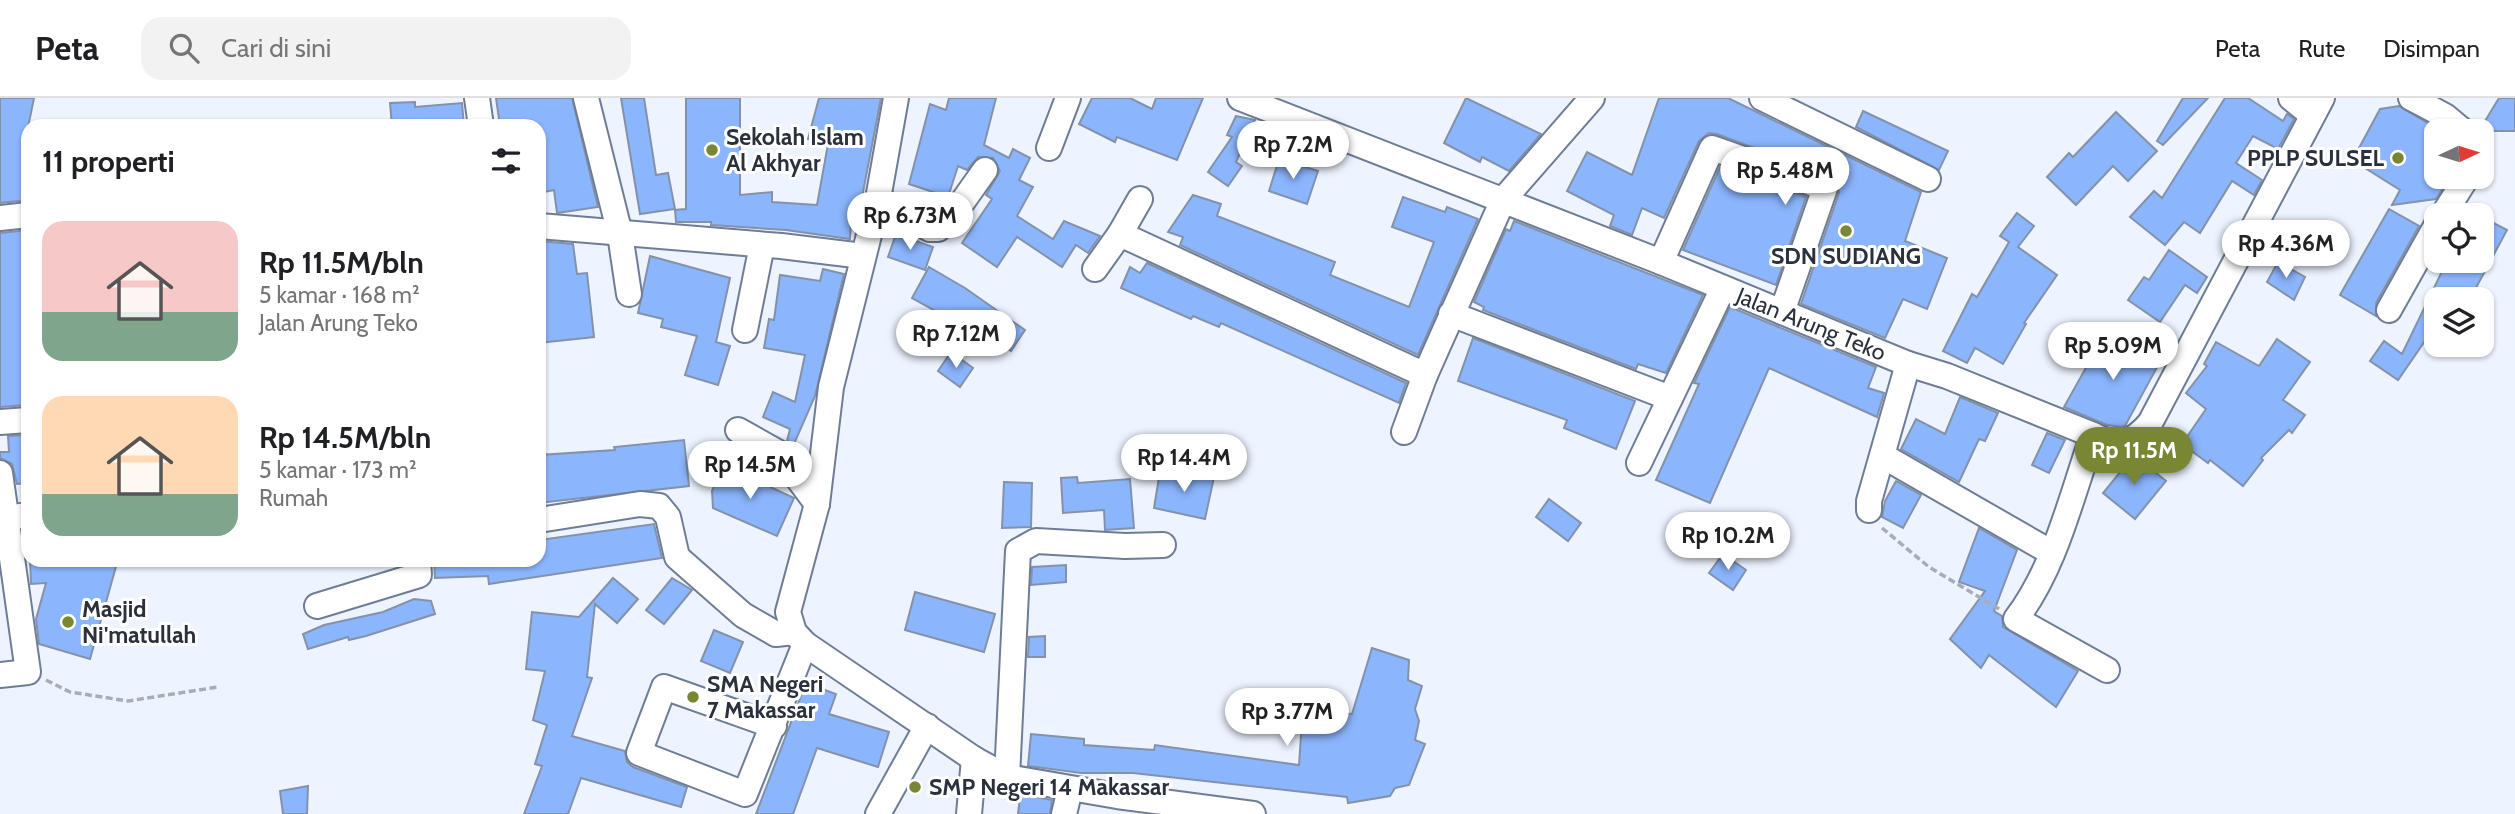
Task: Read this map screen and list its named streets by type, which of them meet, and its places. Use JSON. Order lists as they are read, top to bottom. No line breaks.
{"streets":{"street":["Jalan Arung Teko"]},"places":["Sekolah Islam Al Akhyar","PPLP SULSEL","SDN SUDIANG","Masjid Ni'matullah","SMA Negeri 7 Makassar","SMP Negeri 14 Makassar"],"north":"right","page":{"header":"Peta","search":"Cari di sini","nav":["Peta","Rute","Disimpan"],"heading":"11 properti","price":["Rp 7.2M","Rp 5.48M","Rp 6.73M","Rp 4.36M","Rp 7.12M","Rp 5.09M","Rp 11.5M","Rp 14.4M","Rp 14.5M","Rp 10.2M","Rp 3.77M"],"list":[{"name":"Rp 11.5M/bln","note":"5 kamar · 168 m² · Jalan Arung Teko"},{"name":"Rp 14.5M/bln","note":"5 kamar · 173 m² · Rumah"}]}}
